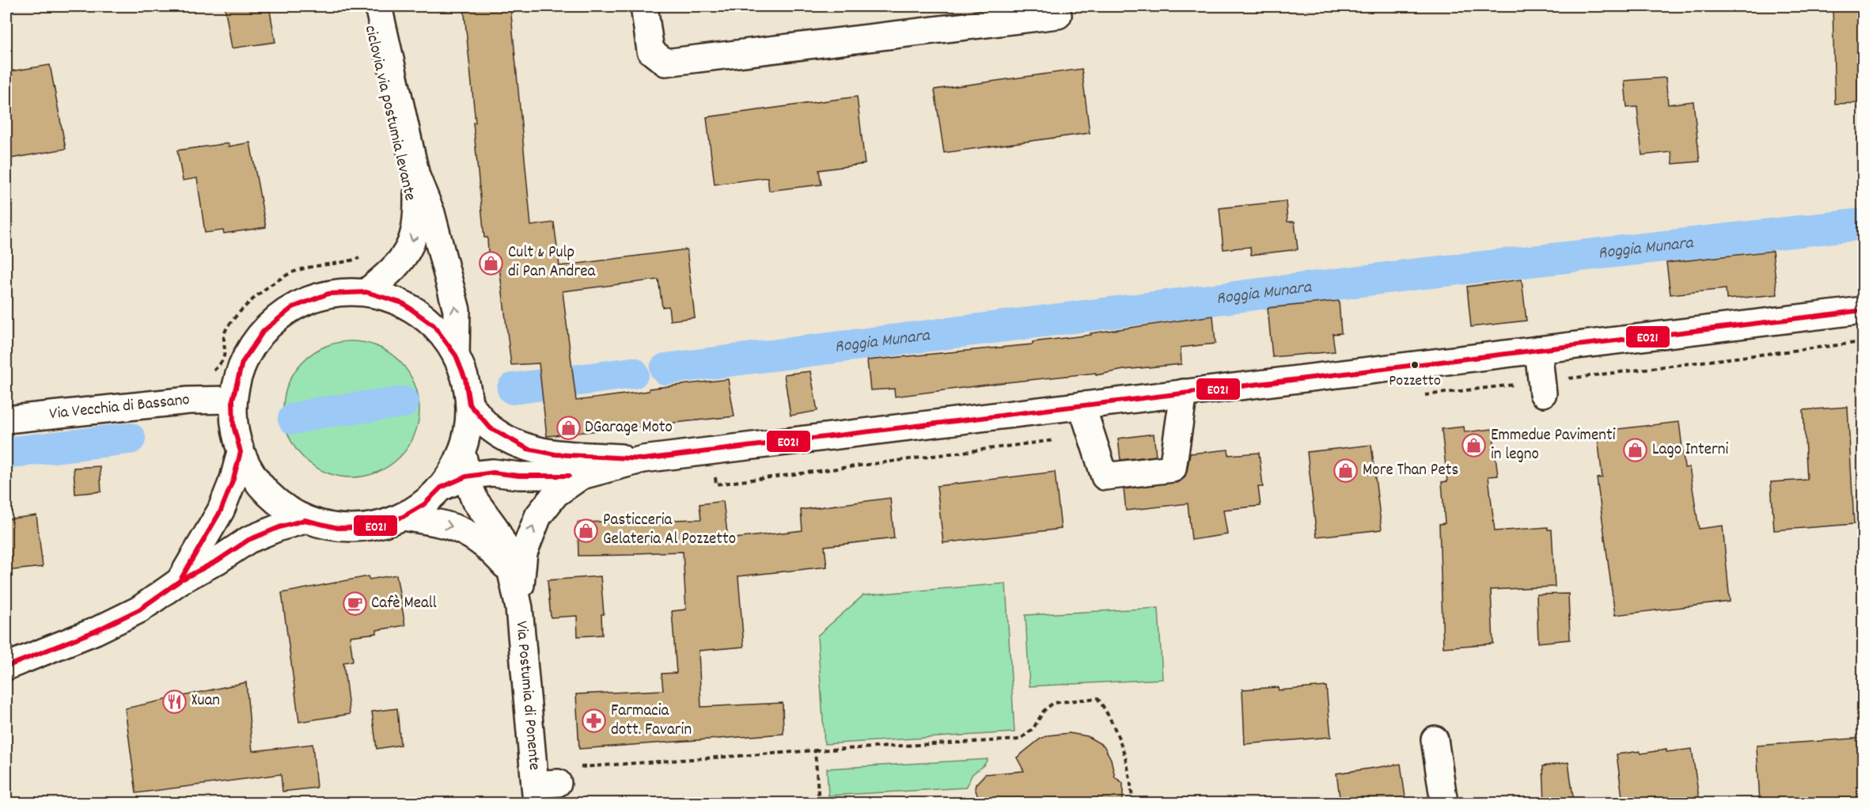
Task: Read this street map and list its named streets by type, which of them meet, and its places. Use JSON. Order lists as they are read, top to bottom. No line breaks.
{"streets":{"main road":["Via Vecchia di Bassano","Via Postumia di Ponente"]},"water":["Roggia Munara"],"places":{"shop":["Cult & Pulp di Pan Andrea","DGarage Moto","Emmedue Pavimenti in legno","Lago Interni","More Than Pets","Pasticceria Gelateria Al Pozzetto"],"other":["Pozzetto"],"cafe":["Cafè Meall"],"restaurant":["Xuan"],"pharmacy":["Farmacia dott. Favarin"]},"lines":["transit line E021"]}
